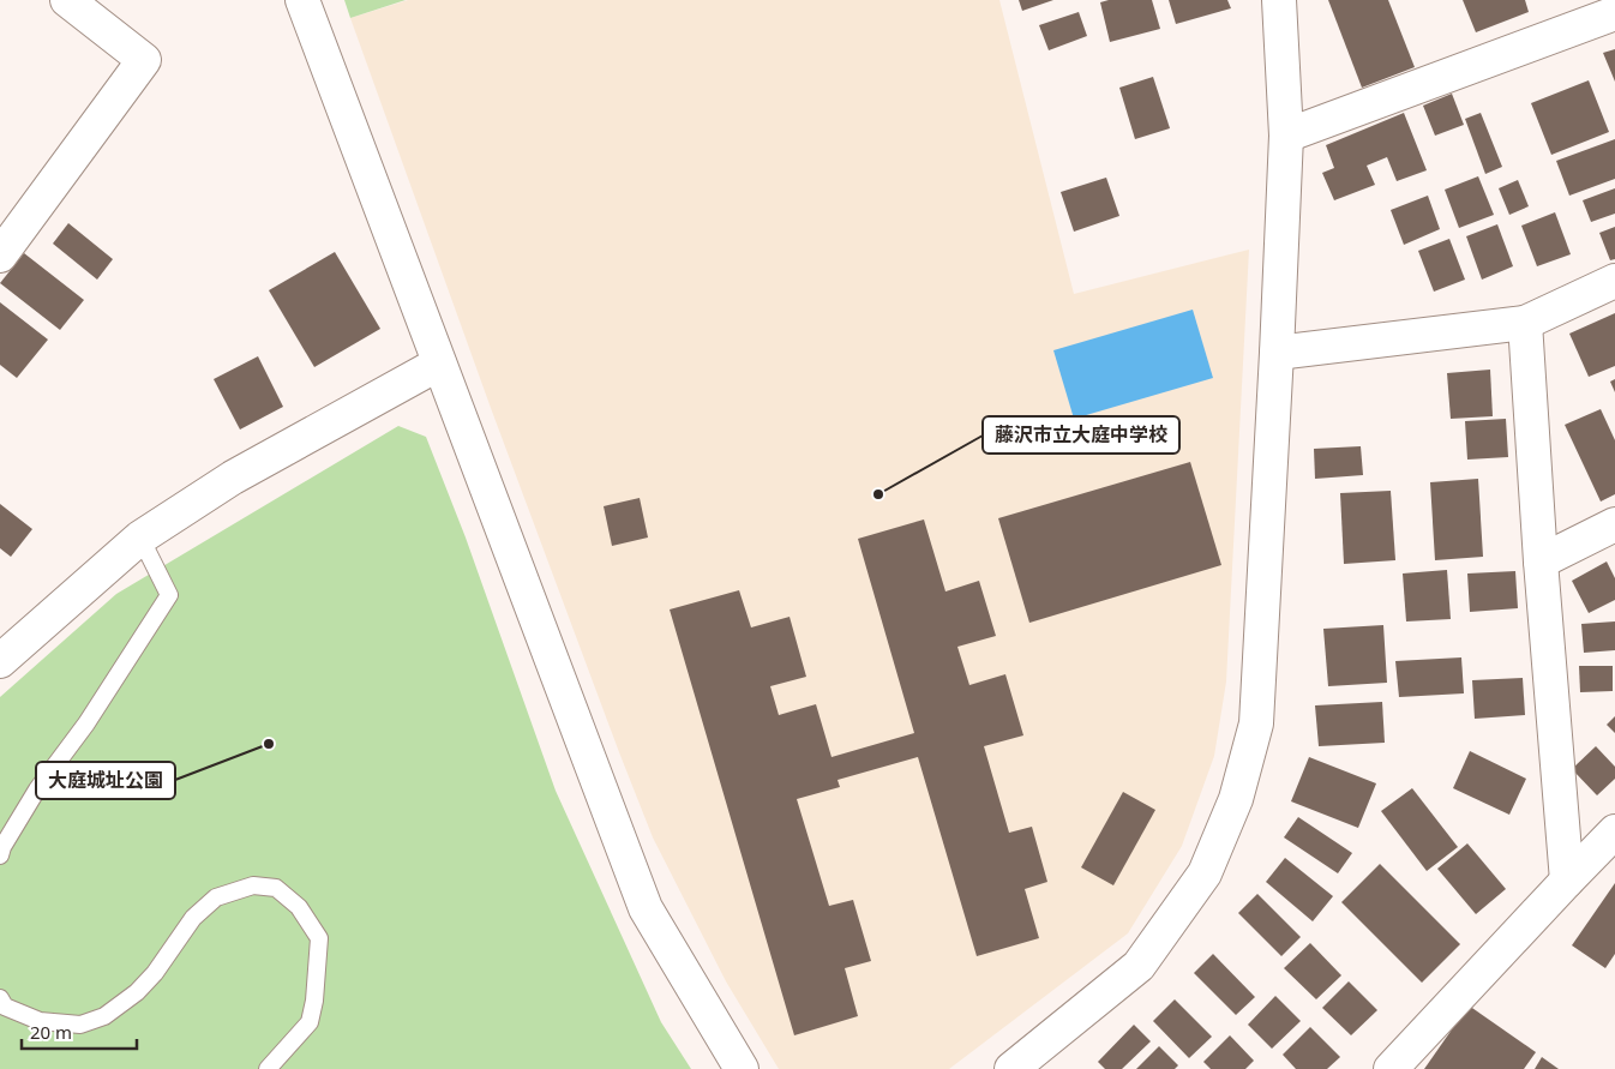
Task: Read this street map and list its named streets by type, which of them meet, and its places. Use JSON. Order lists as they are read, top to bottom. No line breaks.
{"places":["藤沢市立大庭中学校","大庭城址公園"],"scale_bar":"20 m"}
